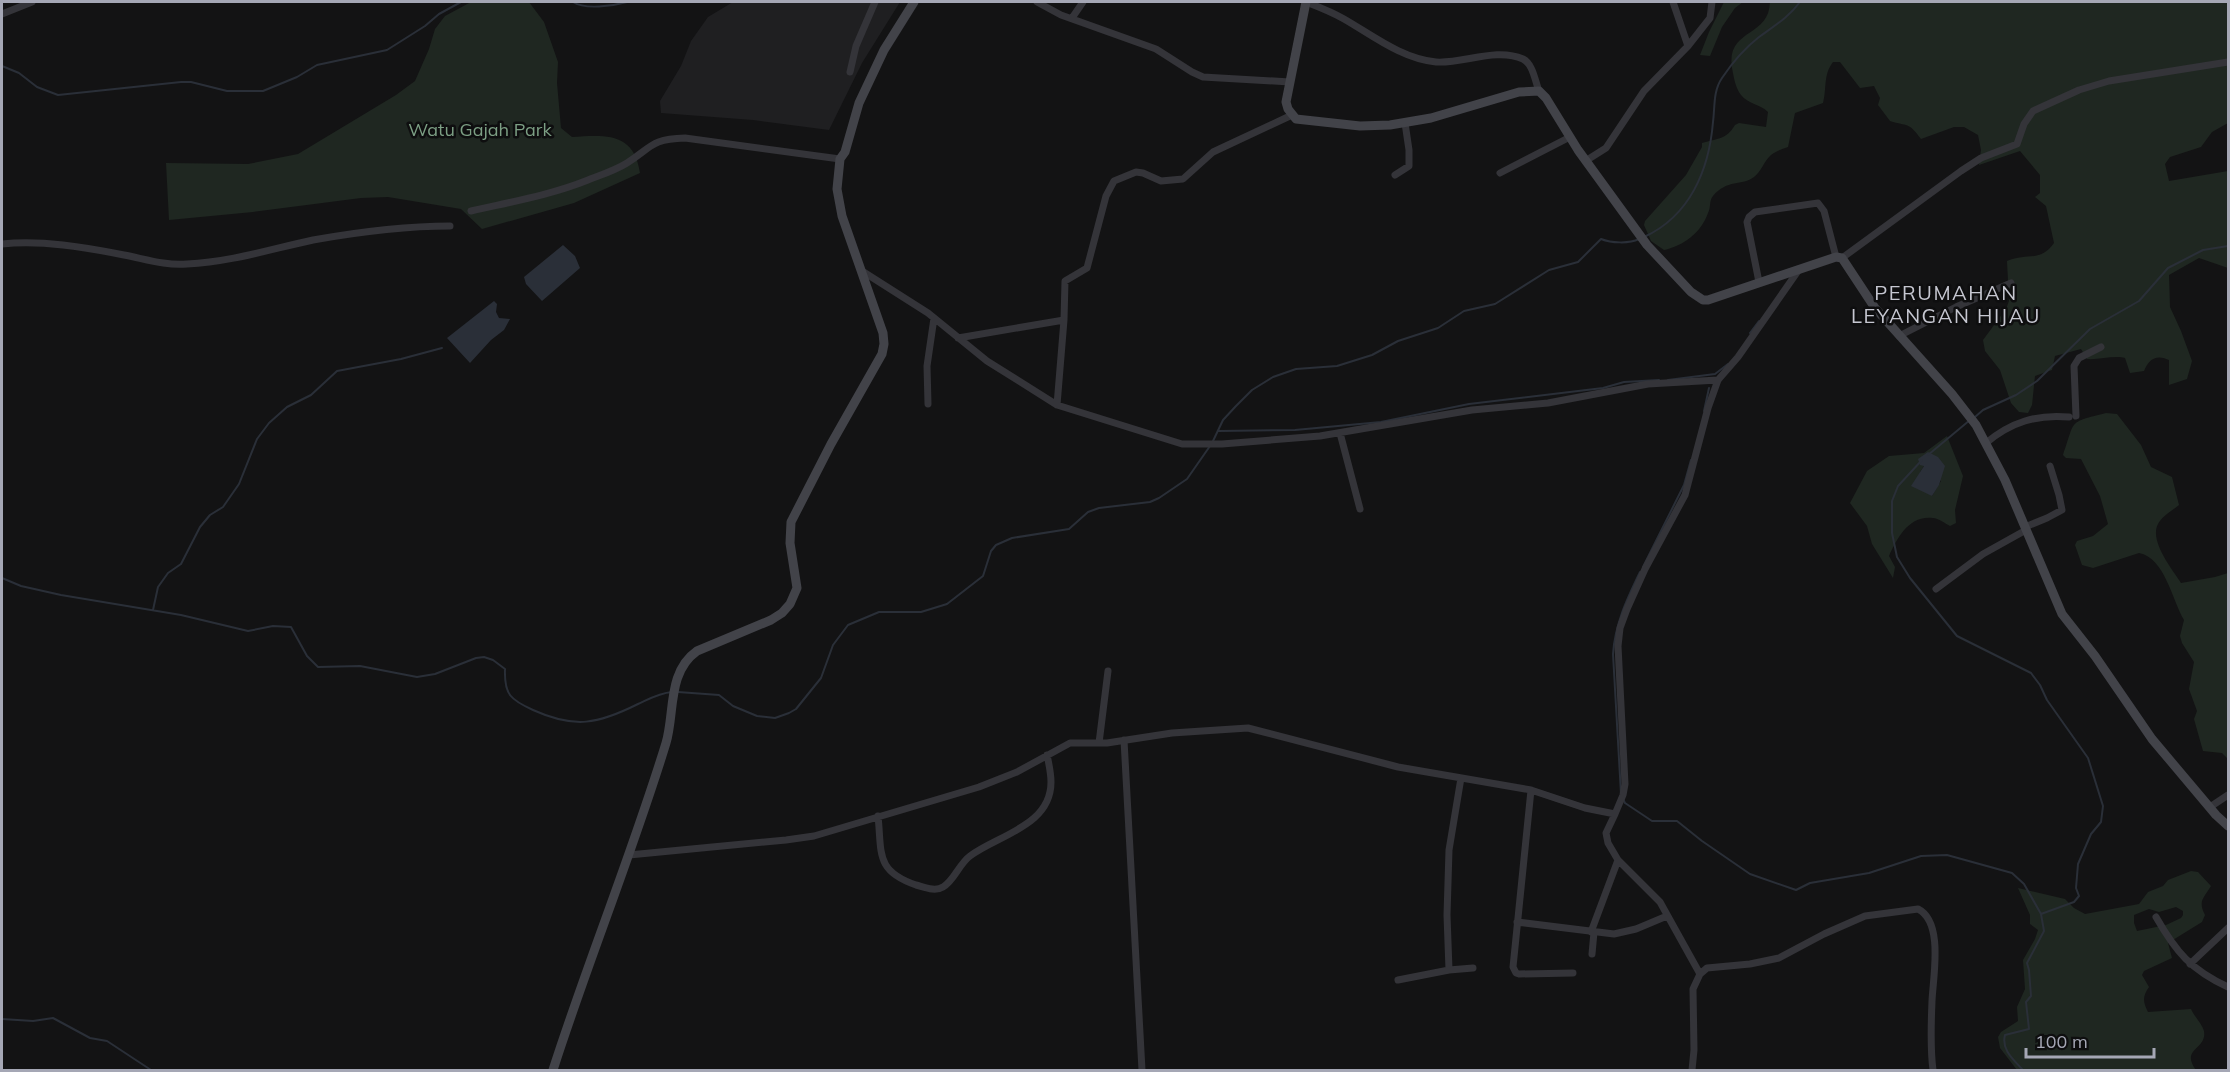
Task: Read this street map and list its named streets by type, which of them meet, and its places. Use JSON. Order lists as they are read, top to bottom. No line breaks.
{"districts":["PERUMAHAN LEYANGAN HIJAU"],"parks":["Watu Gajah Park"],"scale_bar":"100 m"}
